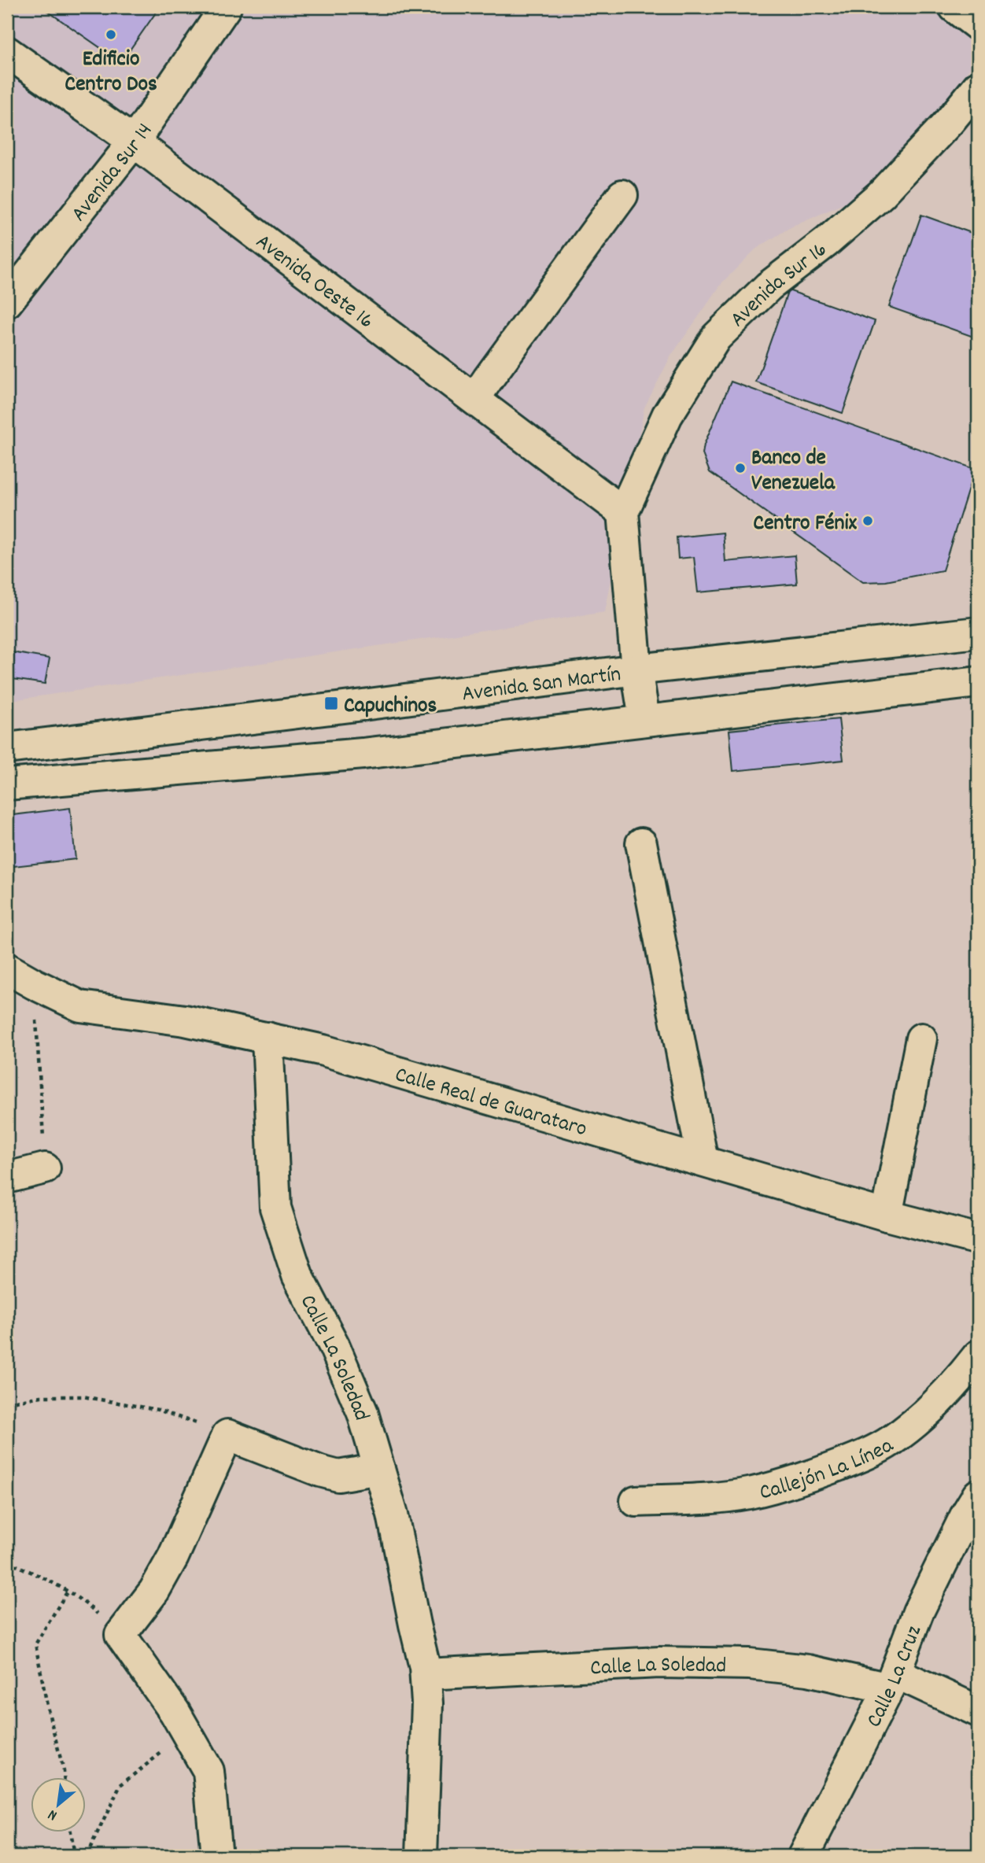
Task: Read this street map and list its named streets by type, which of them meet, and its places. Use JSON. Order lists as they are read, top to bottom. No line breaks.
{"streets":{"street":["Avenida Sur 14","Avenida Oeste 16","Avenida Sur 16","Avenida San Martín","Calle Real de Guarataro","Calle La Soledad","Callejón La Línea","Calle La Cruz"]},"crossings":[["Avenida Sur 14","Avenida Oeste 16"],["Avenida Oeste 16","Avenida Sur 16"],["Calle Real de Guarataro","Calle La Soledad"],["Calle La Soledad","Calle La Cruz"]],"places":{"other":["Edificio Centro Dos","Banco de Venezuela","Centro Fénix"],"transit":["Capuchinos"]},"north":"bottom left"}
